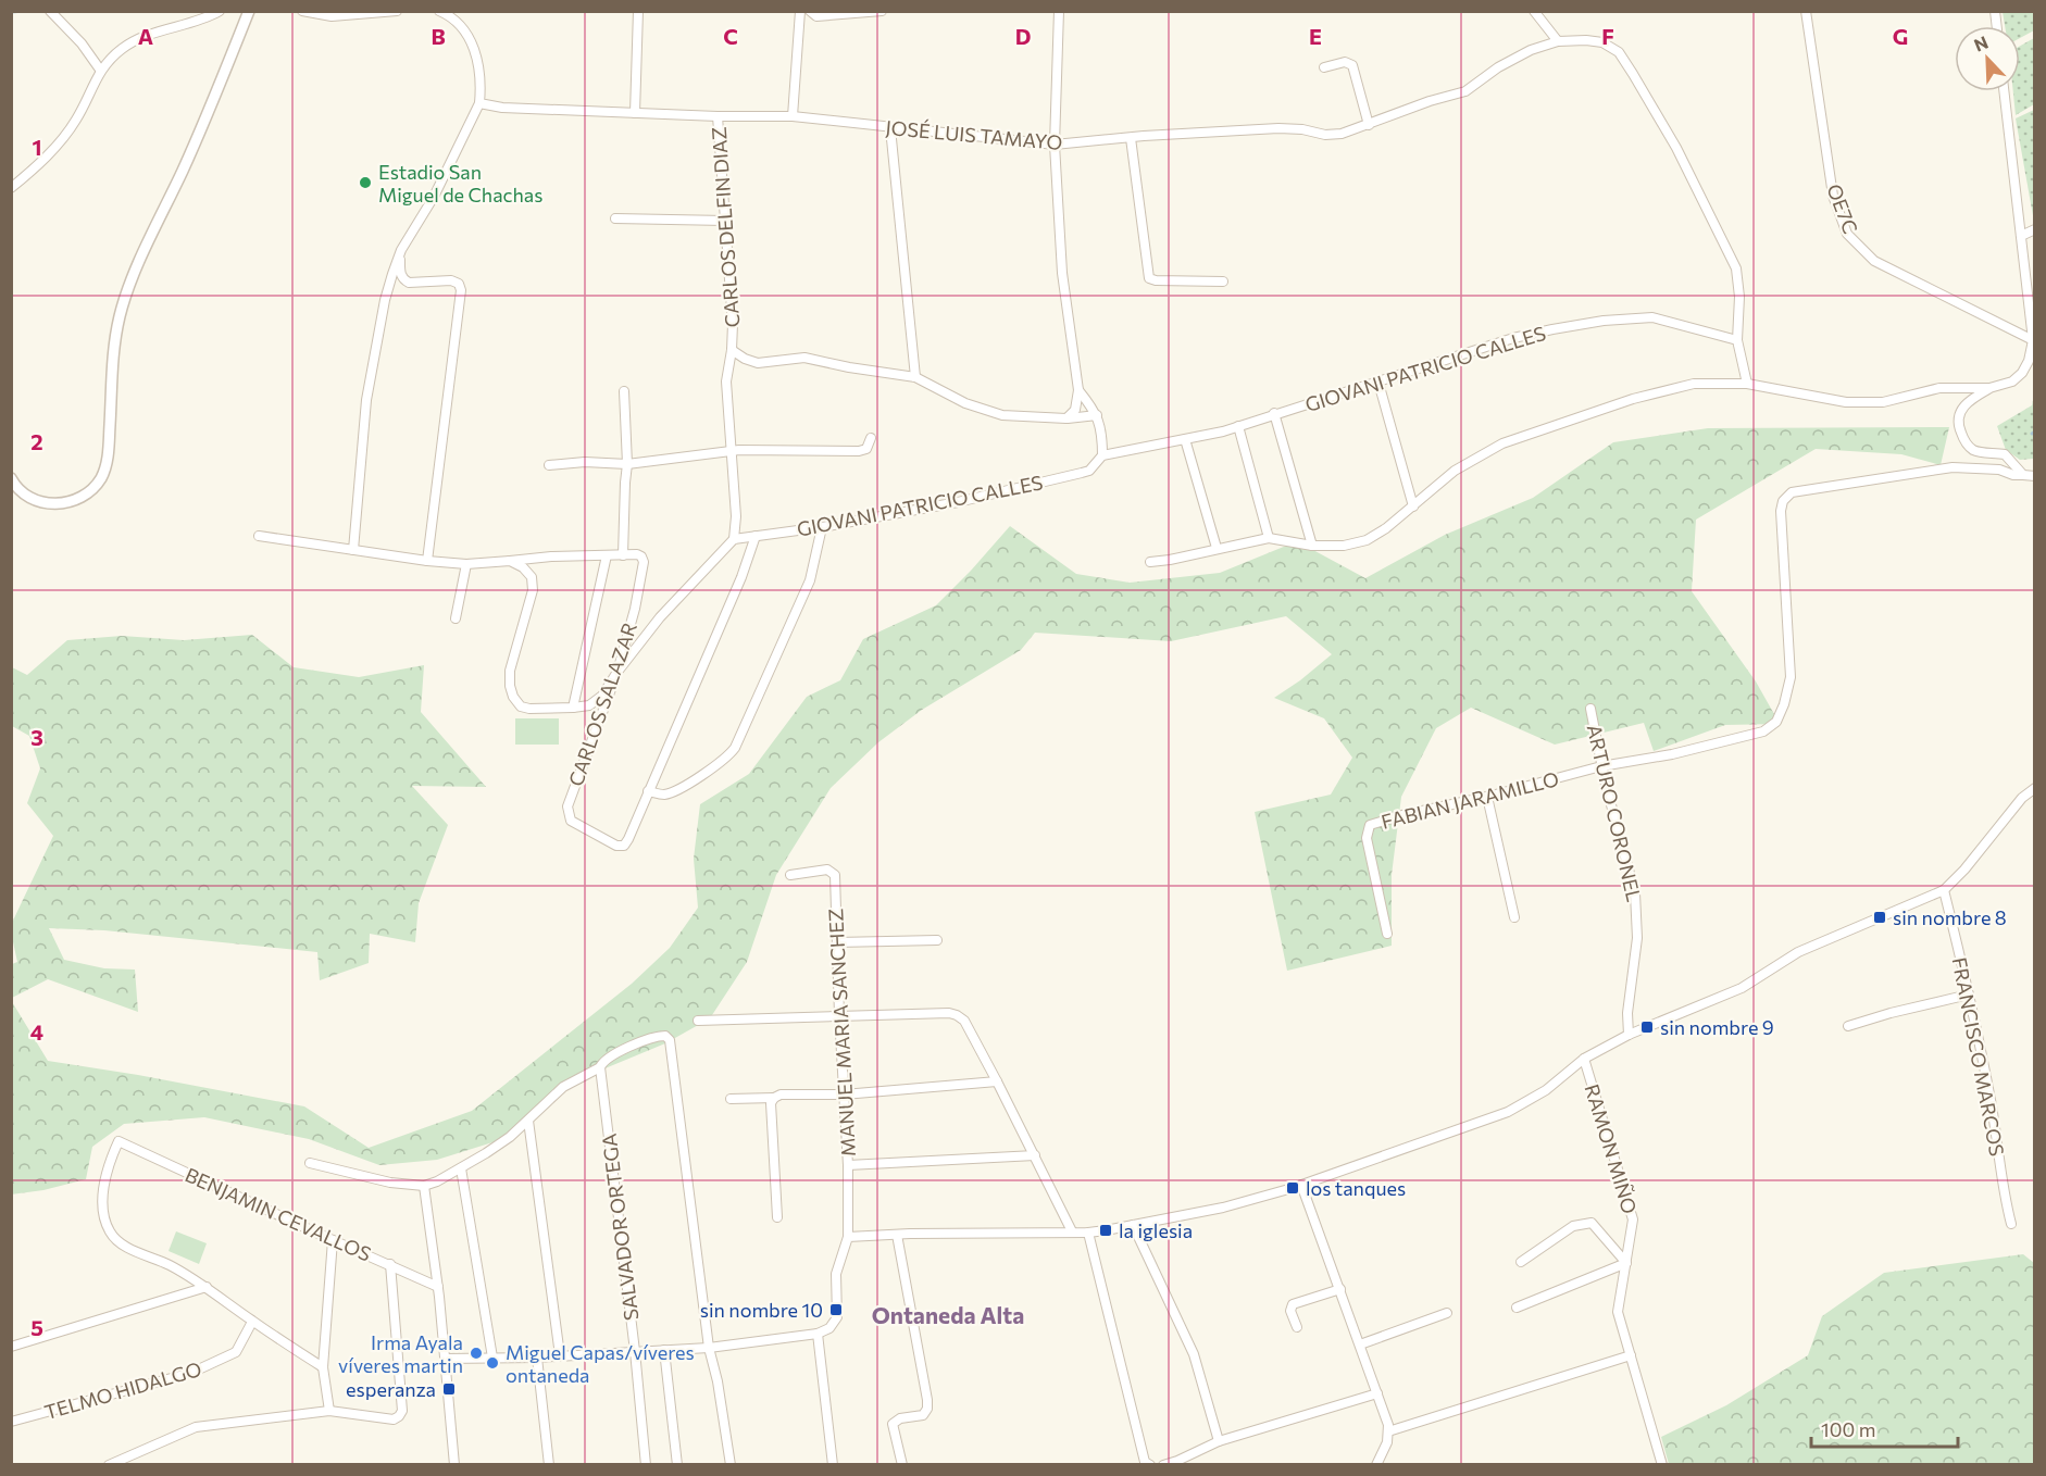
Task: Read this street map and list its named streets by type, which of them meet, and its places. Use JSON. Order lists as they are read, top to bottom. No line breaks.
{"streets":{"street":["JOSÉ LUIS TAMAYO","OE7C","CARLOS DELFIN DIAZ","GIOVANI PATRICIO CALLES","CARLOS SALAZAR","FABIAN JARAMILLO","ARTURO CORONEL","MANUEL MARIA SANCHEZ","FRANCISCO MARCOS","RAMON MIÑO","BENJAMIN CEVALLOS","SALVADOR ORTEGA","TELMO HIDALGO"]},"crossings":[["JOSÉ LUIS TAMAYO","CARLOS DELFIN DIAZ"],["JOSÉ LUIS TAMAYO","GIOVANI PATRICIO CALLES"],["FABIAN JARAMILLO","ARTURO CORONEL"]],"districts":["Ontaneda Alta"],"places":{"other":["Estadio San Miguel de Chachas","Irma Ayala víveres martin","Miguel Capas/víveres ontaneda"],"transit":["sin nombre 8","sin nombre 9","los tanques","la iglesia","sin nombre 10","esperanza"]},"scale_bar":"100 m","north":"top left","grid":{"columns":["A","B","C","D","E","F","G"],"rows":["1","2","3","4","5"]}}
